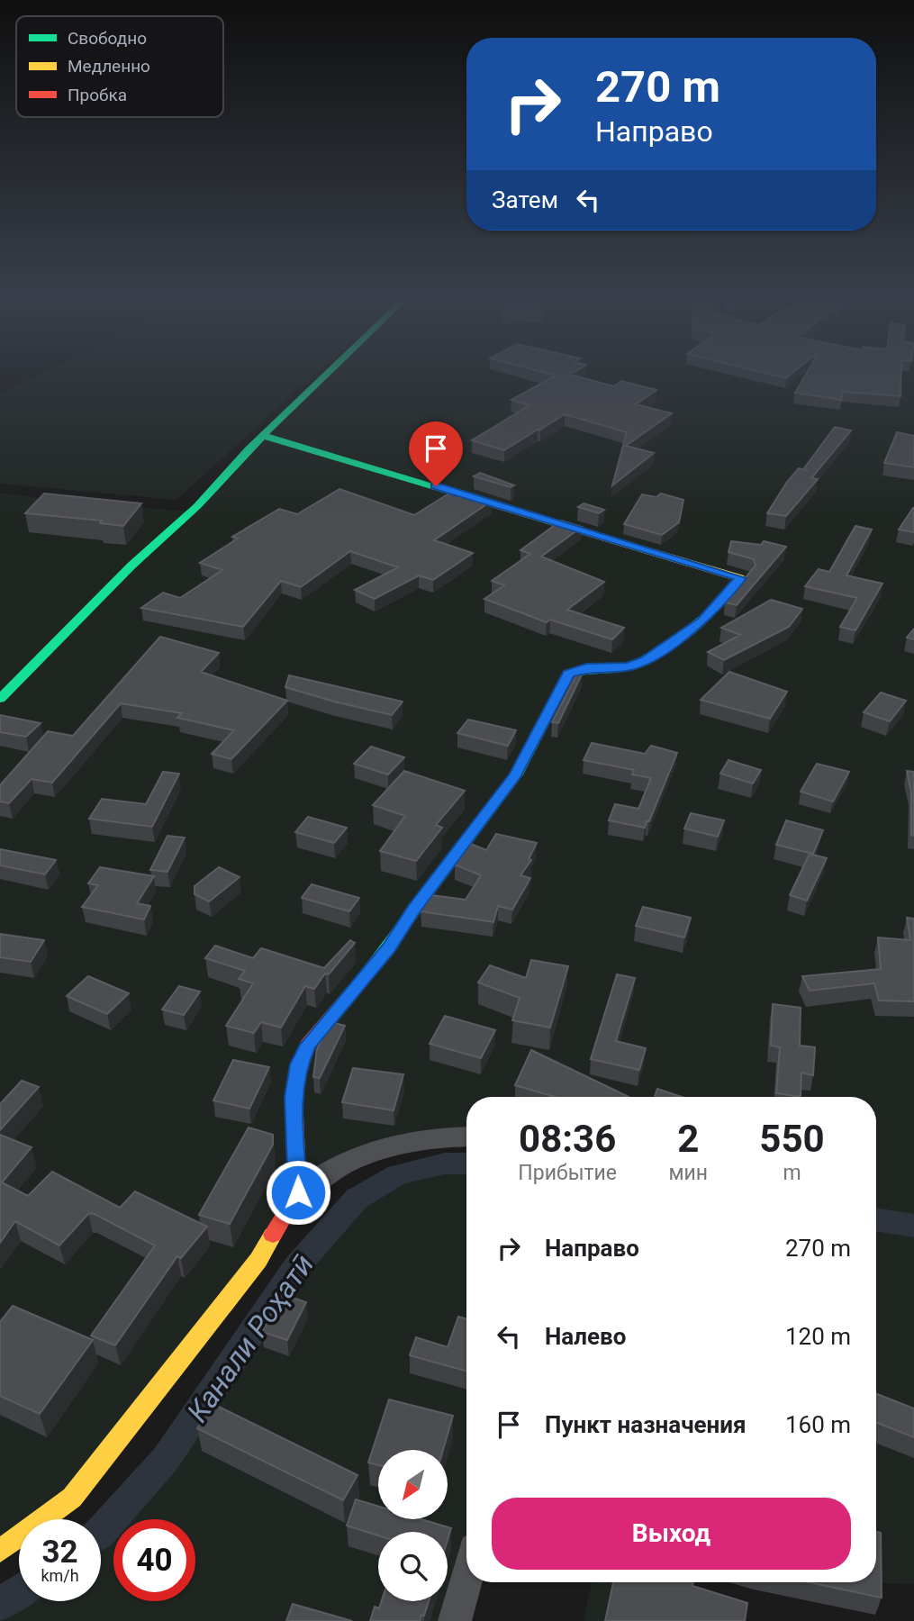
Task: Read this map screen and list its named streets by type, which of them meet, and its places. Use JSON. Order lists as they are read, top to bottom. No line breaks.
{"water":["Канали Роҳатӣ"],"legend":["Свободно","Медленно","Пробка"],"north":"bottom left","page":{"turn":["270 m","Направо"],"then":"Затем","eta":["08:36","Прибытие","2","мин","550","m"],"list":[{"name":"Направо","value":"270 m"},{"name":"Налево","value":"120 m"},{"name":"Пункт назначения","value":"160 m"}],"buttons":"Выход","speed":"32 km/h","limit":"40"}}
